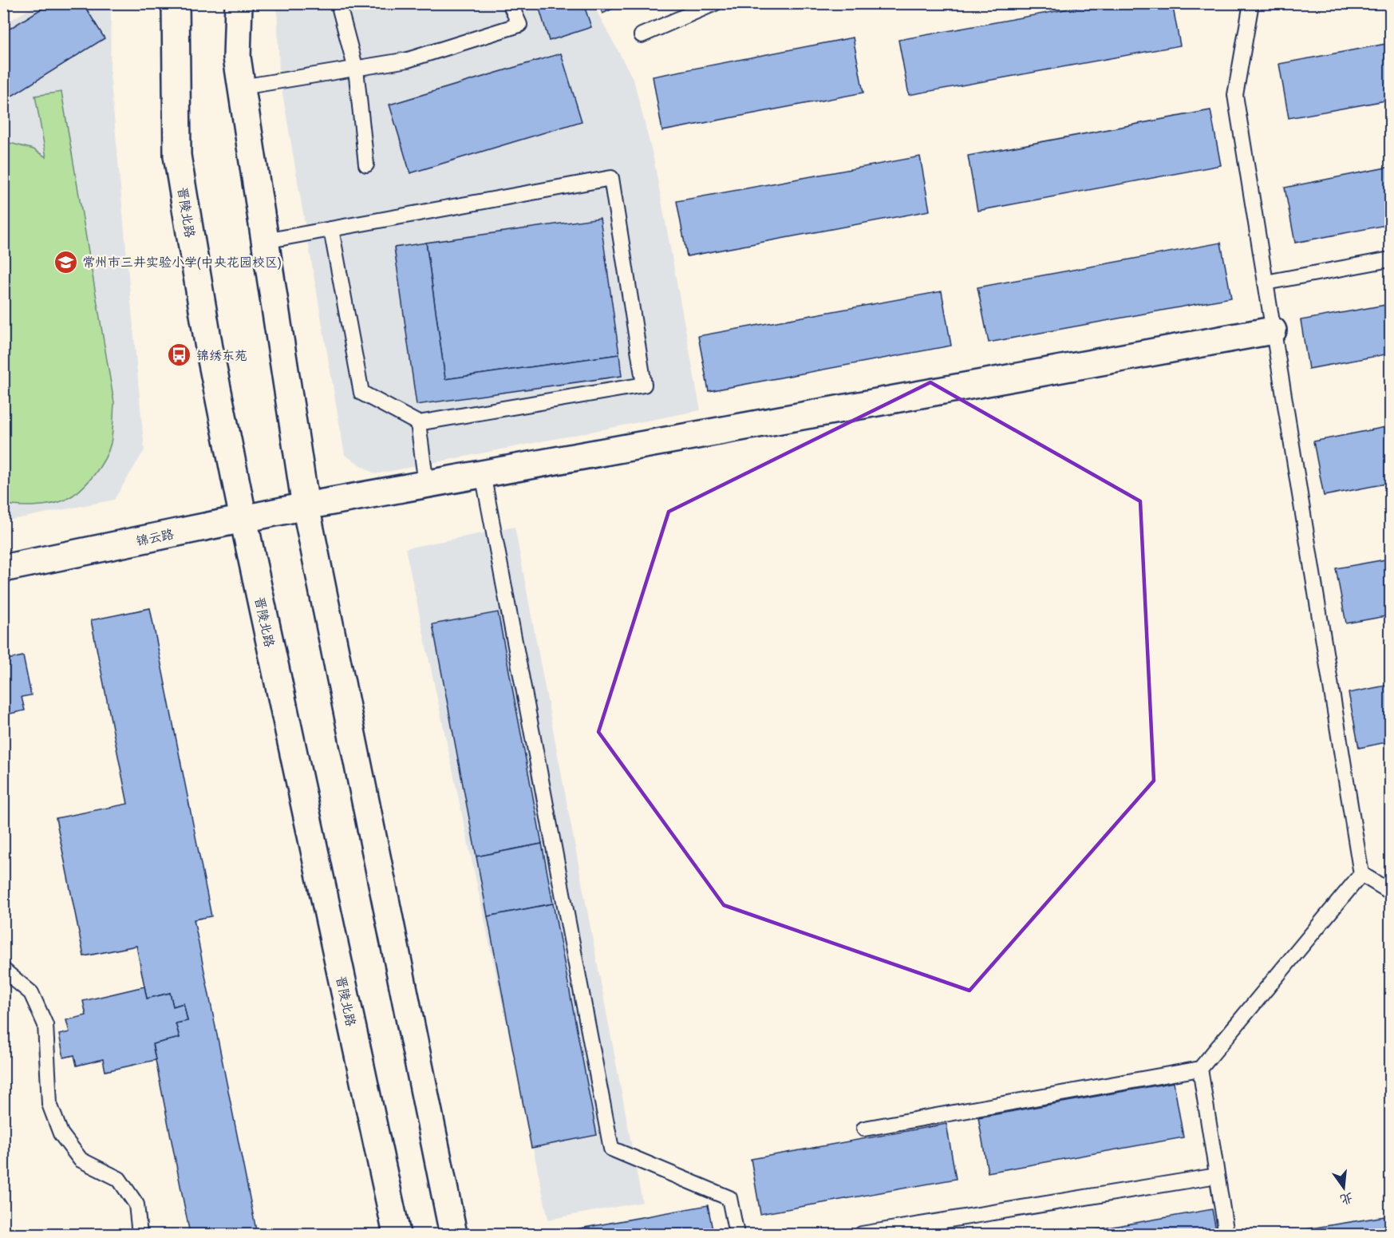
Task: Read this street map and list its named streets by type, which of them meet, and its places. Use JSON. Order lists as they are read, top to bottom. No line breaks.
{"streets":{"main road":["晋陵北路","锦云路"]},"crossings":[["晋陵北路","锦云路"]],"places":{"school or university":["常州市三井实验小学(中央花园校区)"],"bus stop":["锦绣东苑"]},"north":"bottom"}
